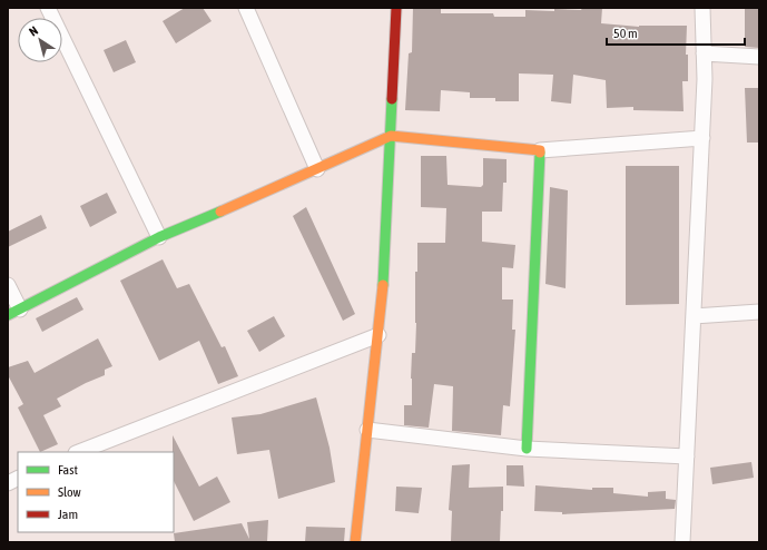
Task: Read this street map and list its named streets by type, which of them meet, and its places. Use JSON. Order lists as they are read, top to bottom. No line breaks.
{"legend":["Fast","Slow","Jam"],"scale_bar":"50 m","north":"top left"}
